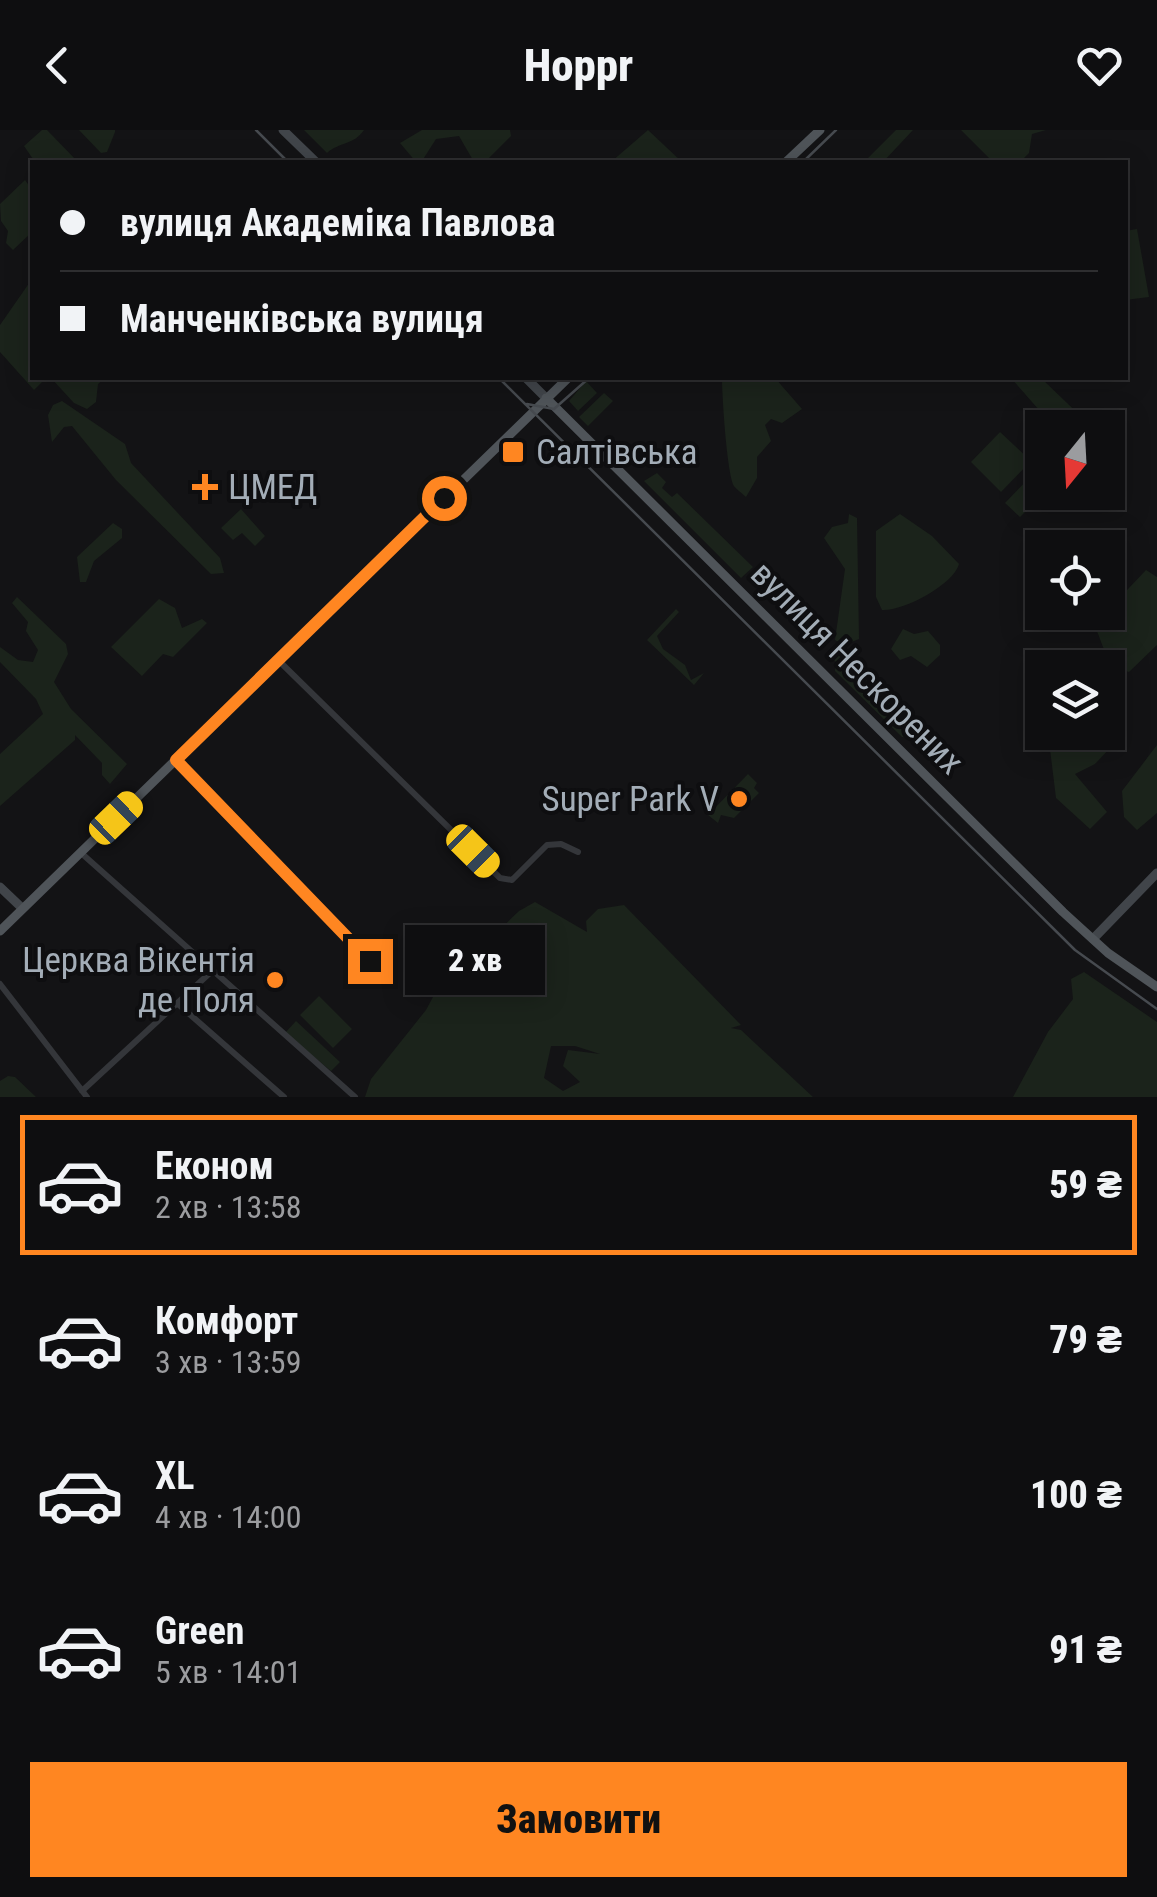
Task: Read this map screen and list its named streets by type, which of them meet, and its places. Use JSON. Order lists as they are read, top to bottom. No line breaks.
{"streets":{"main road":["вулиця Нескорених"]},"places":{"transit":["Салтівська"],"health":["ЦМЕД"],"other":["Super Park V","Церква Вікентія де Поля"]},"north":"bottom","page":{"header":"Hoppr","banner":["вулиця Академіка Павлова","Манченківська вулиця"],"bubble":"2 хв","list":[{"name":"Економ","note":"2 хв · 13:58","value":"59 ₴"},{"name":"Комфорт","note":"3 хв · 13:59","value":"79 ₴"},{"name":"XL","note":"4 хв · 14:00","value":"100 ₴"},{"name":"Green","note":"5 хв · 14:01","value":"91 ₴"}],"buttons":"Замовити"}}
